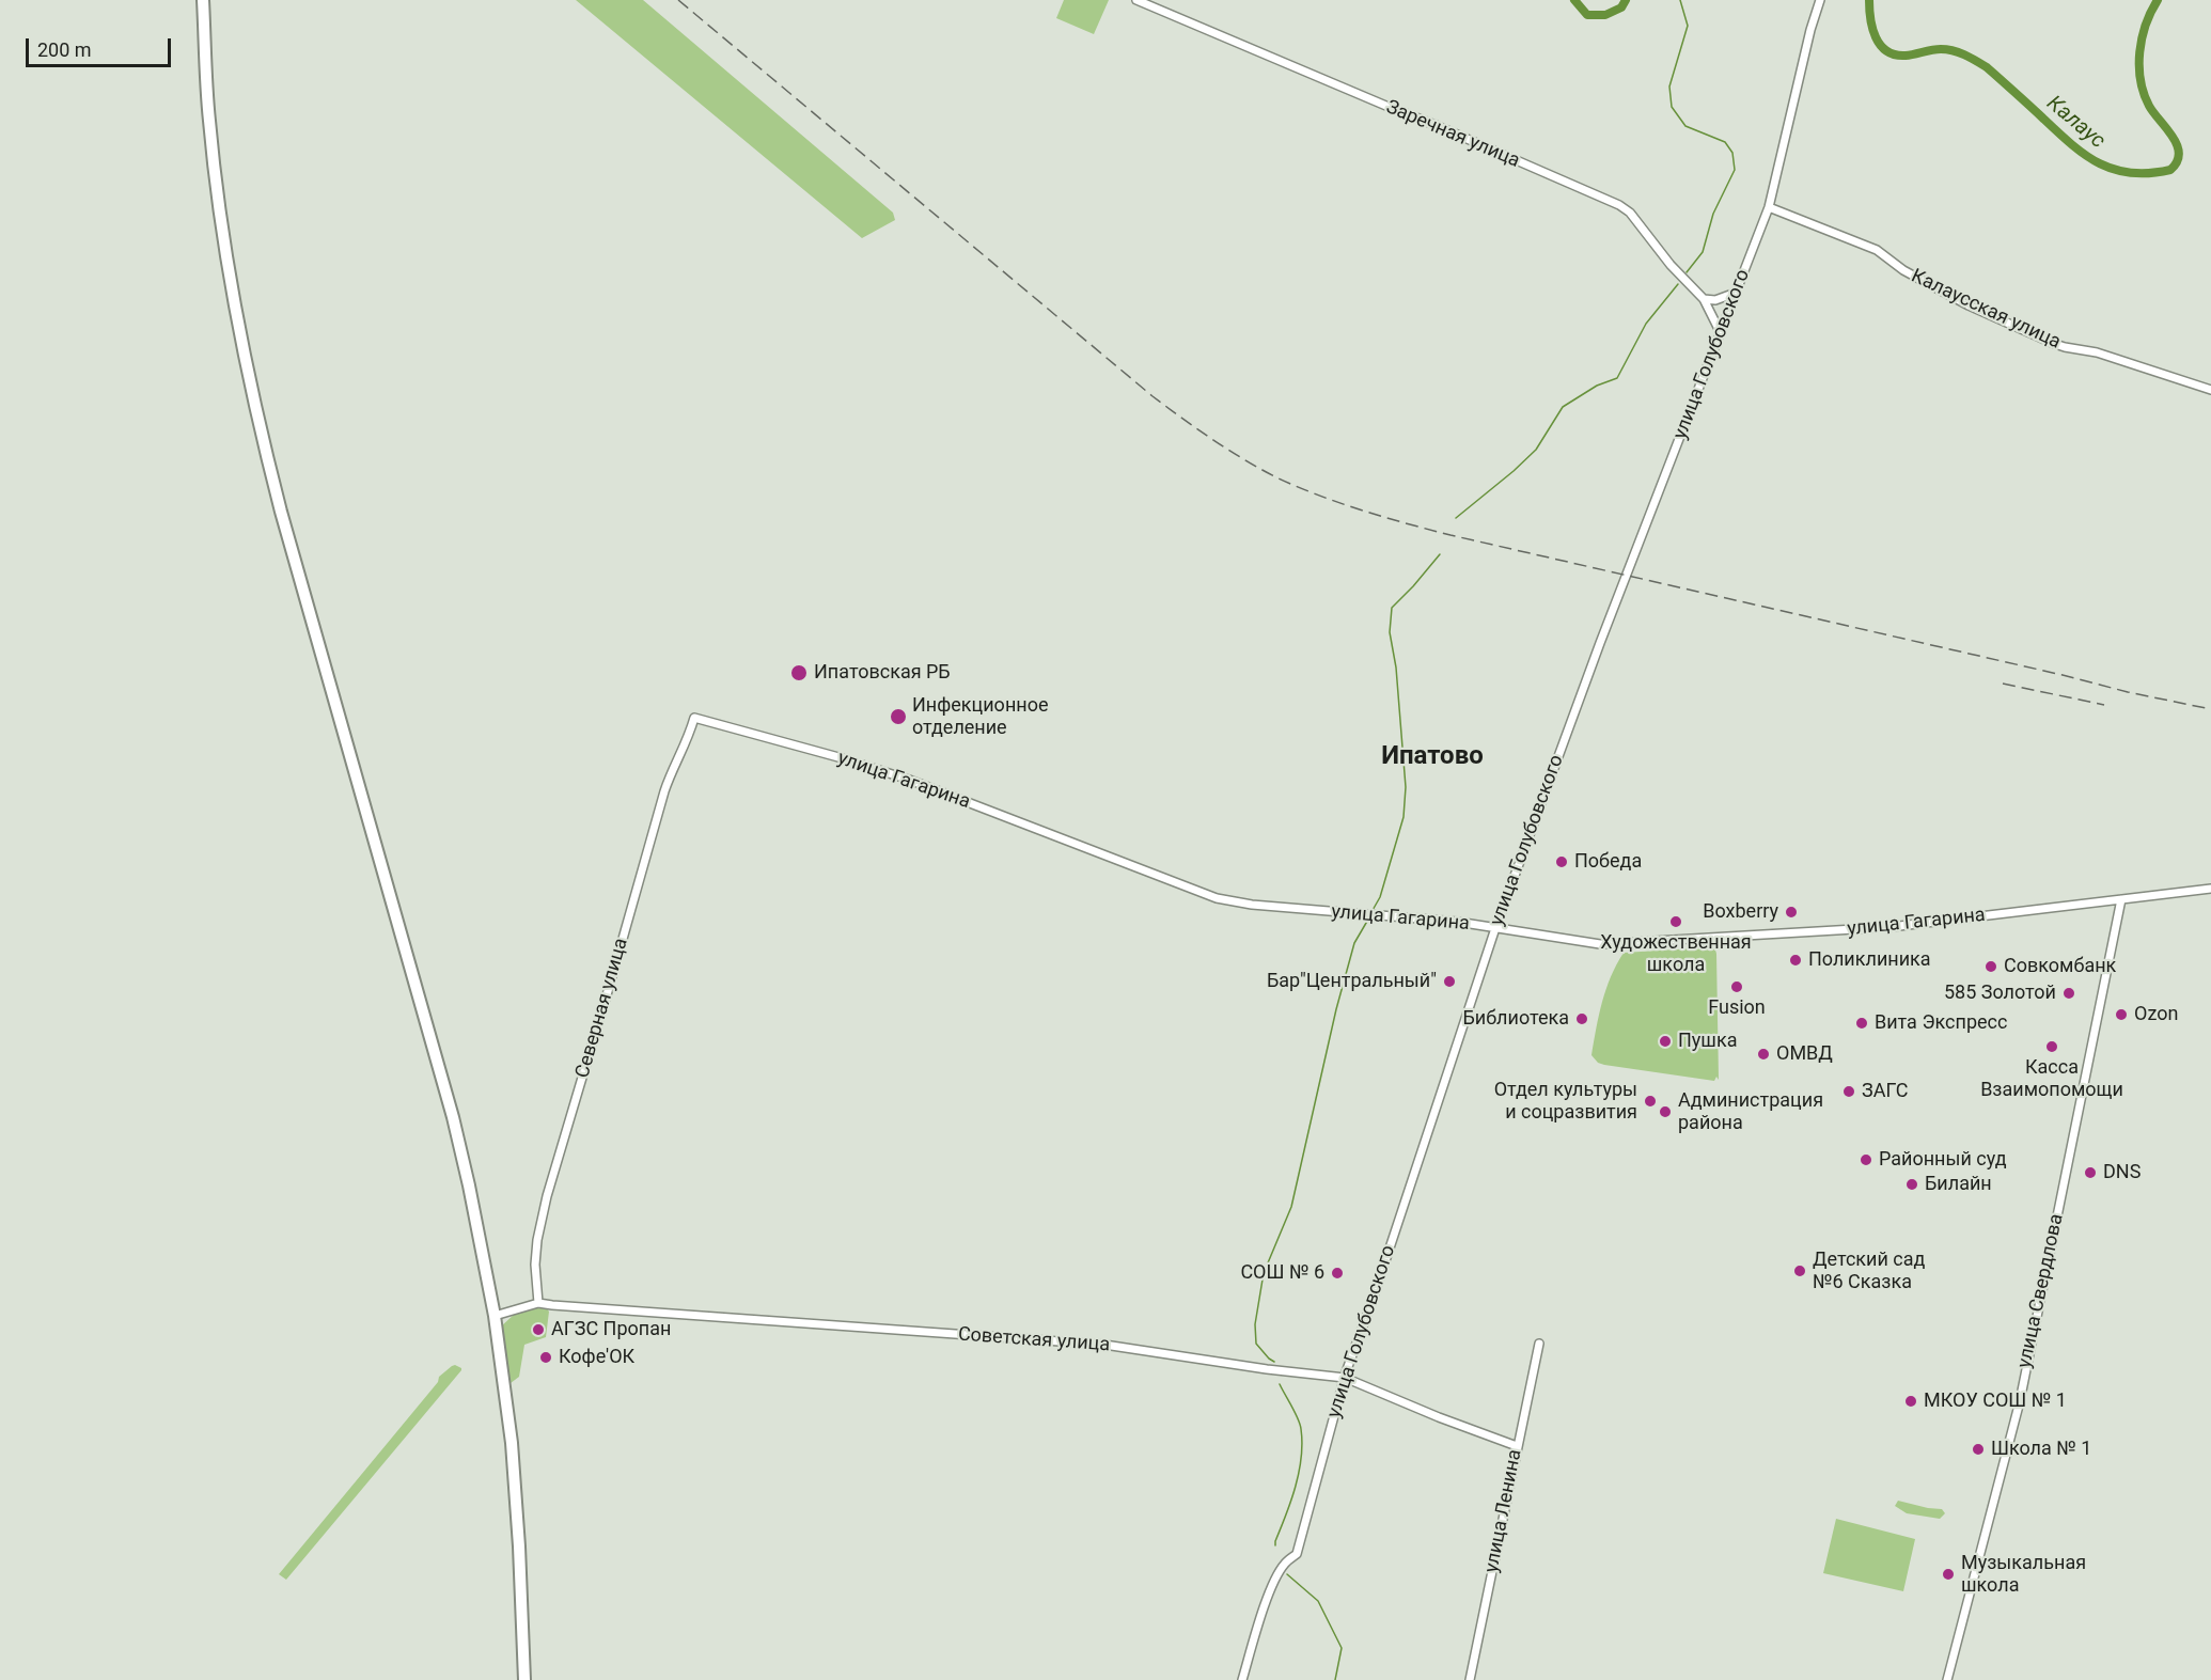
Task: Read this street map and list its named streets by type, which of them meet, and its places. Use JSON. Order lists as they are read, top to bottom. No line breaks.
{"streets":{"street":["Заречная улица","Калаусская улица","улица Голубовского","улица Гагарина","Северная улица","улица Свердлова","Советская улица","улица Ленина"]},"crossings":[["Заречная улица","улица Голубовского"],["Калаусская улица","улица Голубовского"],["улица Голубовского","улица Гагарина"],["улица Голубовского","Советская улица"],["улица Гагарина","Северная улица"],["улица Гагарина","улица Свердлова"],["Северная улица","Советская улица"],["Советская улица","улица Ленина"]],"districts":["Ипатово"],"water":["Калаус"],"places":["Ипатовская РБ","Инфекционное отделение","Победа","Boxberry","Художественная школа","Поликлиника","Совкомбанк","Бар\"Центральный\"","Fusion","585 Золотой","Ozon","Библиотека","Вита Экспресс","Пушка","Касса Взаимопомощи","ОМВД","ЗАГС","Отдел культуры и соцразвития","Администрация района","Районный суд","DNS","Билайн","Детский сад №6 Сказка","СОШ № 6","АГЗС Пропан","Кофе'ОК","МКОУ СОШ № 1","Школа № 1","Музыкальная школа"],"scale_bar":"200 m"}
